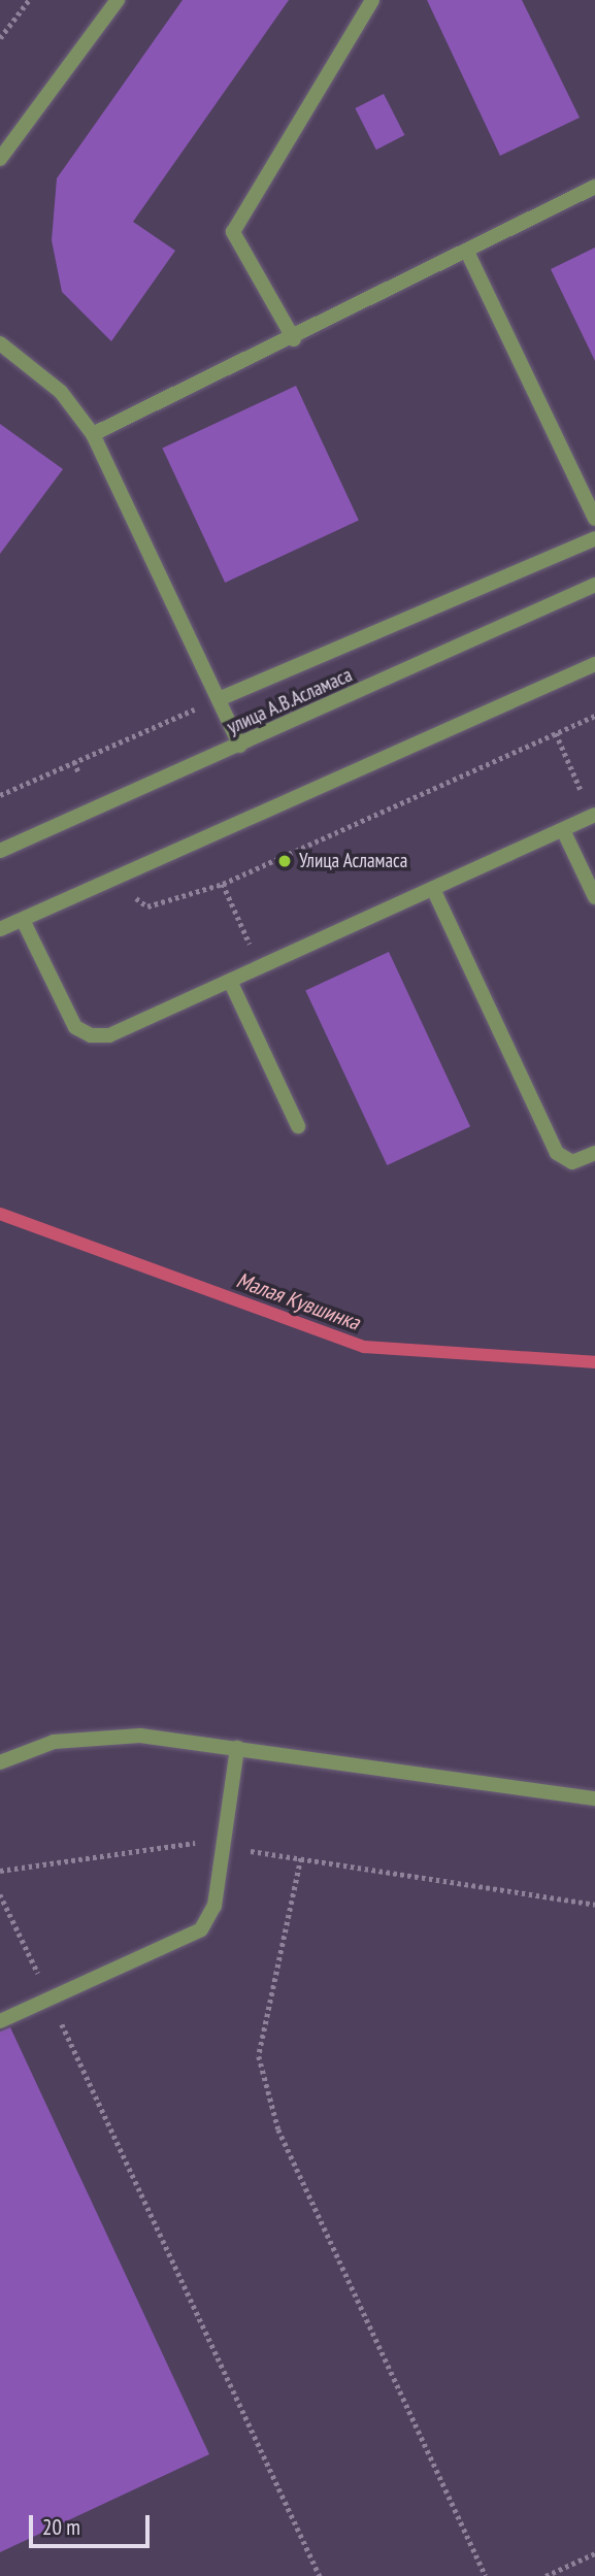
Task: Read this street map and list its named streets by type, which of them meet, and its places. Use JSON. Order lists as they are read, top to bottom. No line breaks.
{"streets":{"street":["улица А.В.Асламаса"]},"water":["Малая Кувшинка"],"places":["Улица Асламаса"],"scale_bar":"20 m"}
